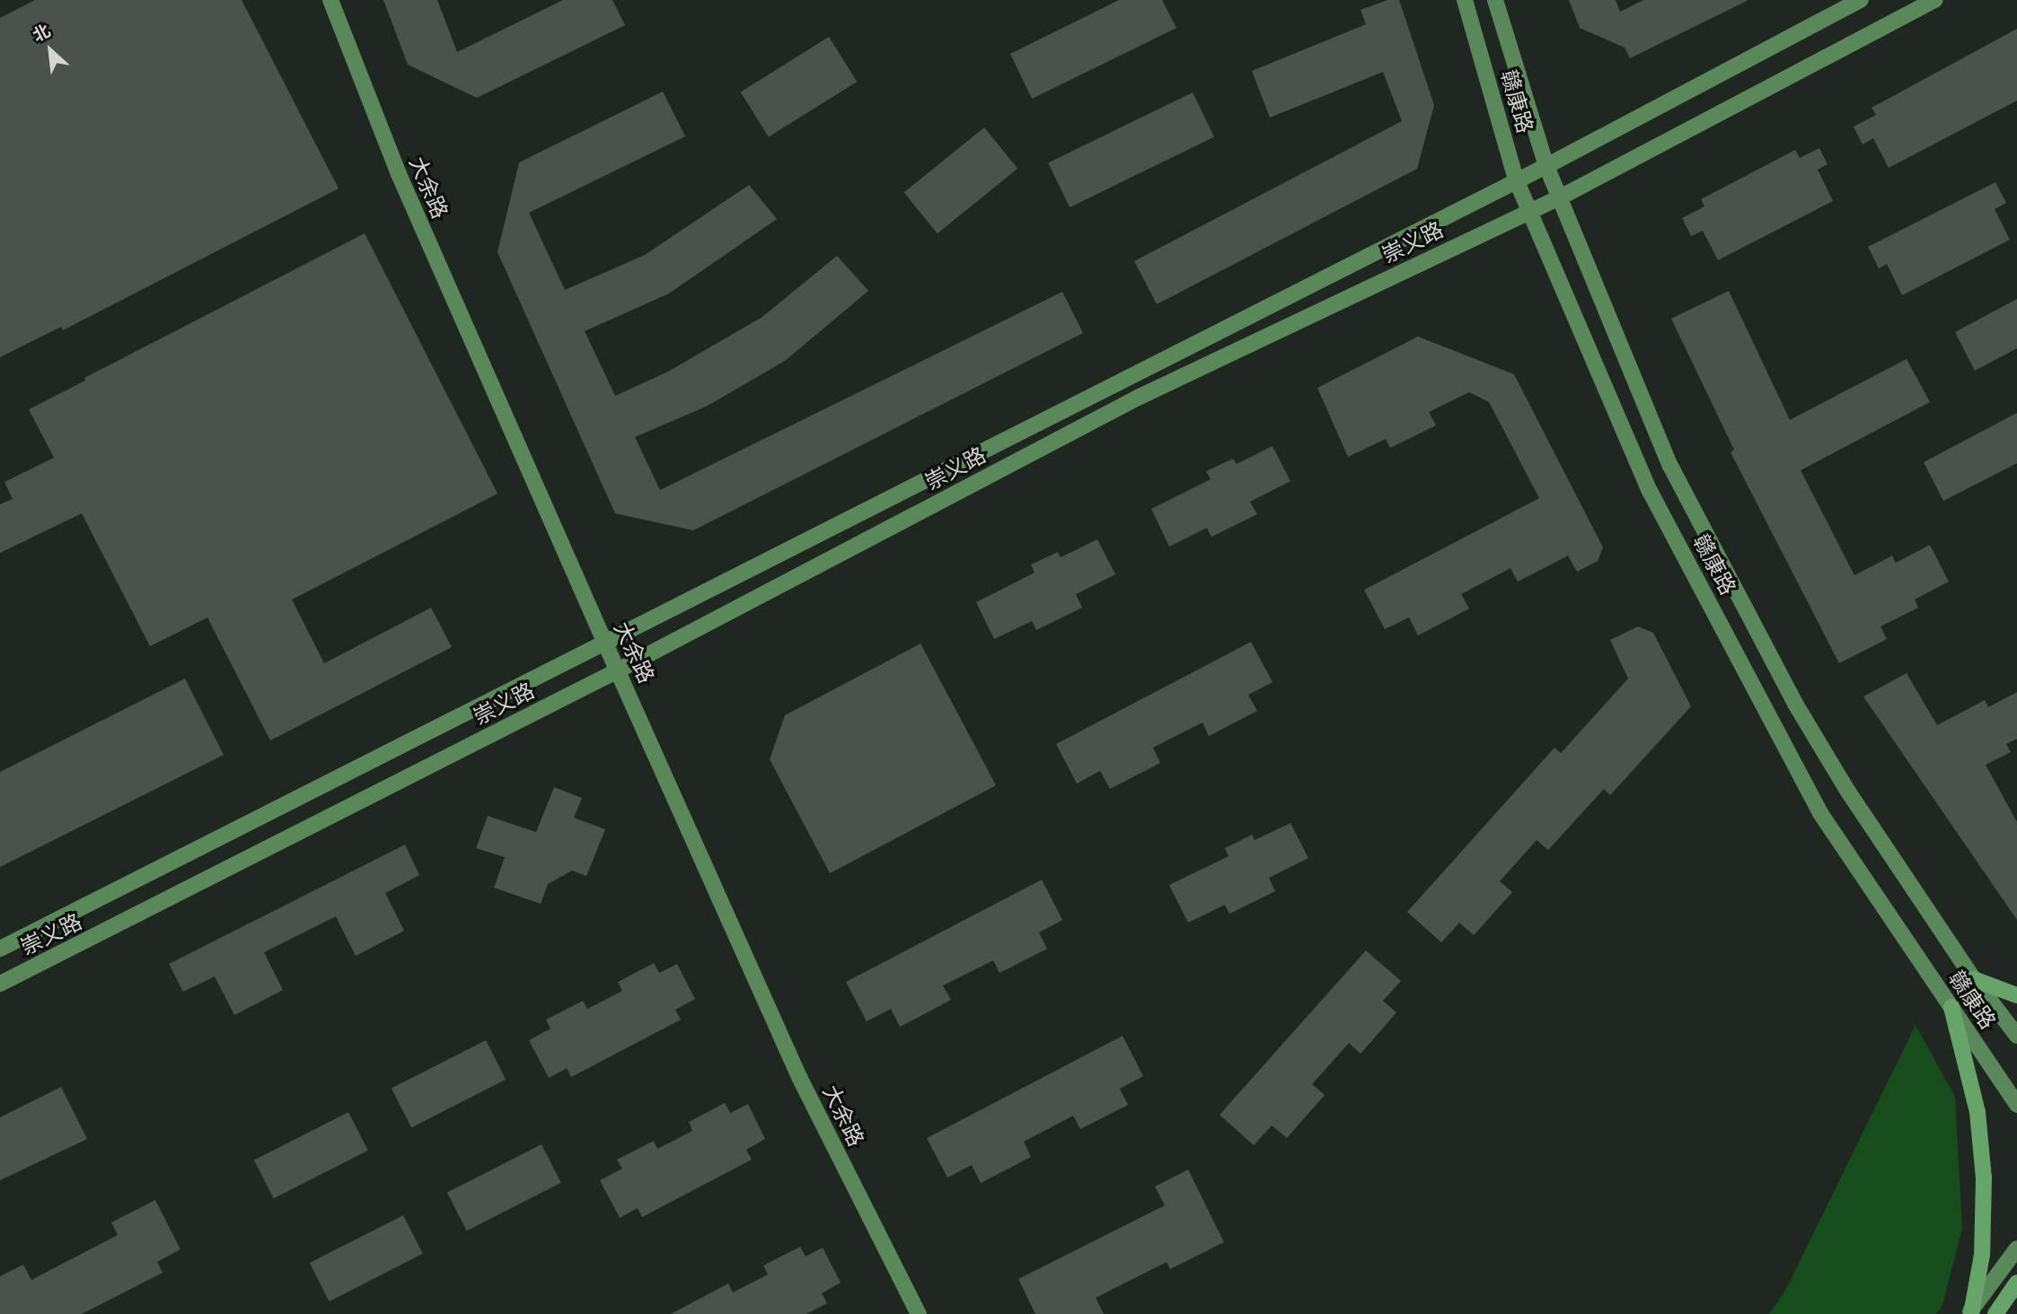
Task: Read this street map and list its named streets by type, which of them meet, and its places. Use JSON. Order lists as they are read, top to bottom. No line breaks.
{"streets":{"main road":["赣康路","大余路","崇义路"]},"crossings":[["赣康路","崇义路"],["大余路","崇义路"]],"north":"top left"}
